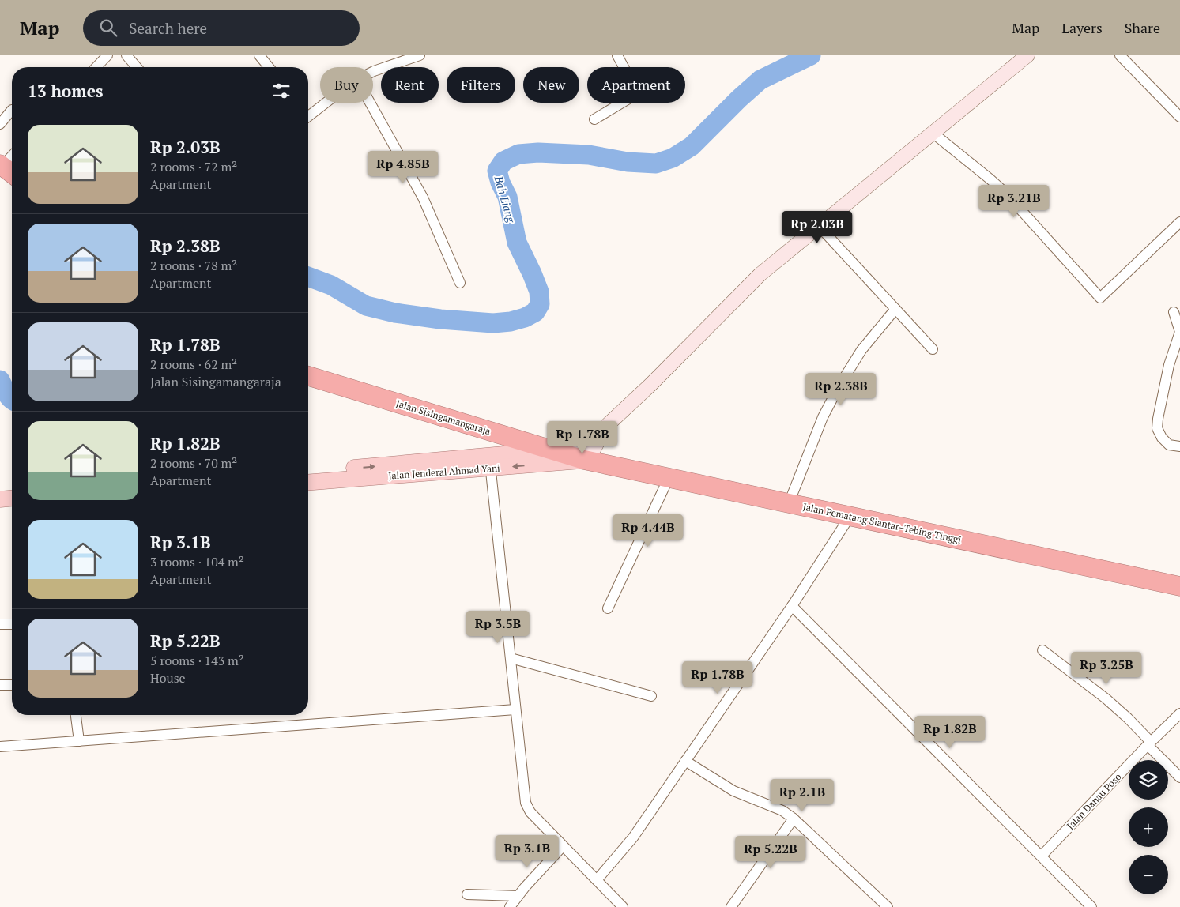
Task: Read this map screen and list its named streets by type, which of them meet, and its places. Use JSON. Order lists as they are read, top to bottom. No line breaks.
{"streets":{"highway":["Jalan Sisingamangaraja","Jalan Pematang Siantar–Tebing Tinggi"],"main road":["Jalan Jenderal Ahmad Yani"],"street":["Jalan Danau Poso"]},"crossings":[["Jalan Sisingamangaraja","Jalan Jenderal Ahmad Yani"],["Jalan Sisingamangaraja","Jalan Pematang Siantar–Tebing Tinggi"],["Jalan Jenderal Ahmad Yani","Jalan Pematang Siantar–Tebing Tinggi"]],"water":["Bah Liang"],"page":{"header":"Map","search":"Search here","nav":["Map","Layers","Share"],"chip":["Buy","Rent","Filters","New","Apartment"],"heading":"13 homes","list":[{"name":"Rp 2.03B","note":"2 rooms · 72 m² · Apartment"},{"name":"Rp 2.38B","note":"2 rooms · 78 m² · Apartment"},{"name":"Rp 1.78B","note":"2 rooms · 62 m² · Jalan Sisingamangaraja"},{"name":"Rp 1.82B","note":"2 rooms · 70 m² · Apartment"},{"name":"Rp 3.1B","note":"3 rooms · 104 m² · Apartment"},{"name":"Rp 5.22B","note":"5 rooms · 143 m² · House"}],"price":["Rp 4.85B","Rp 3.21B","Rp 2.03B","Rp 2.38B","Rp 1.78B","Rp 4.44B","Rp 3.5B","Rp 3.25B","Rp 1.78B","Rp 1.82B","Rp 2.1B","Rp 3.1B","Rp 5.22B"],"map_buttons":["+","−"]}}
